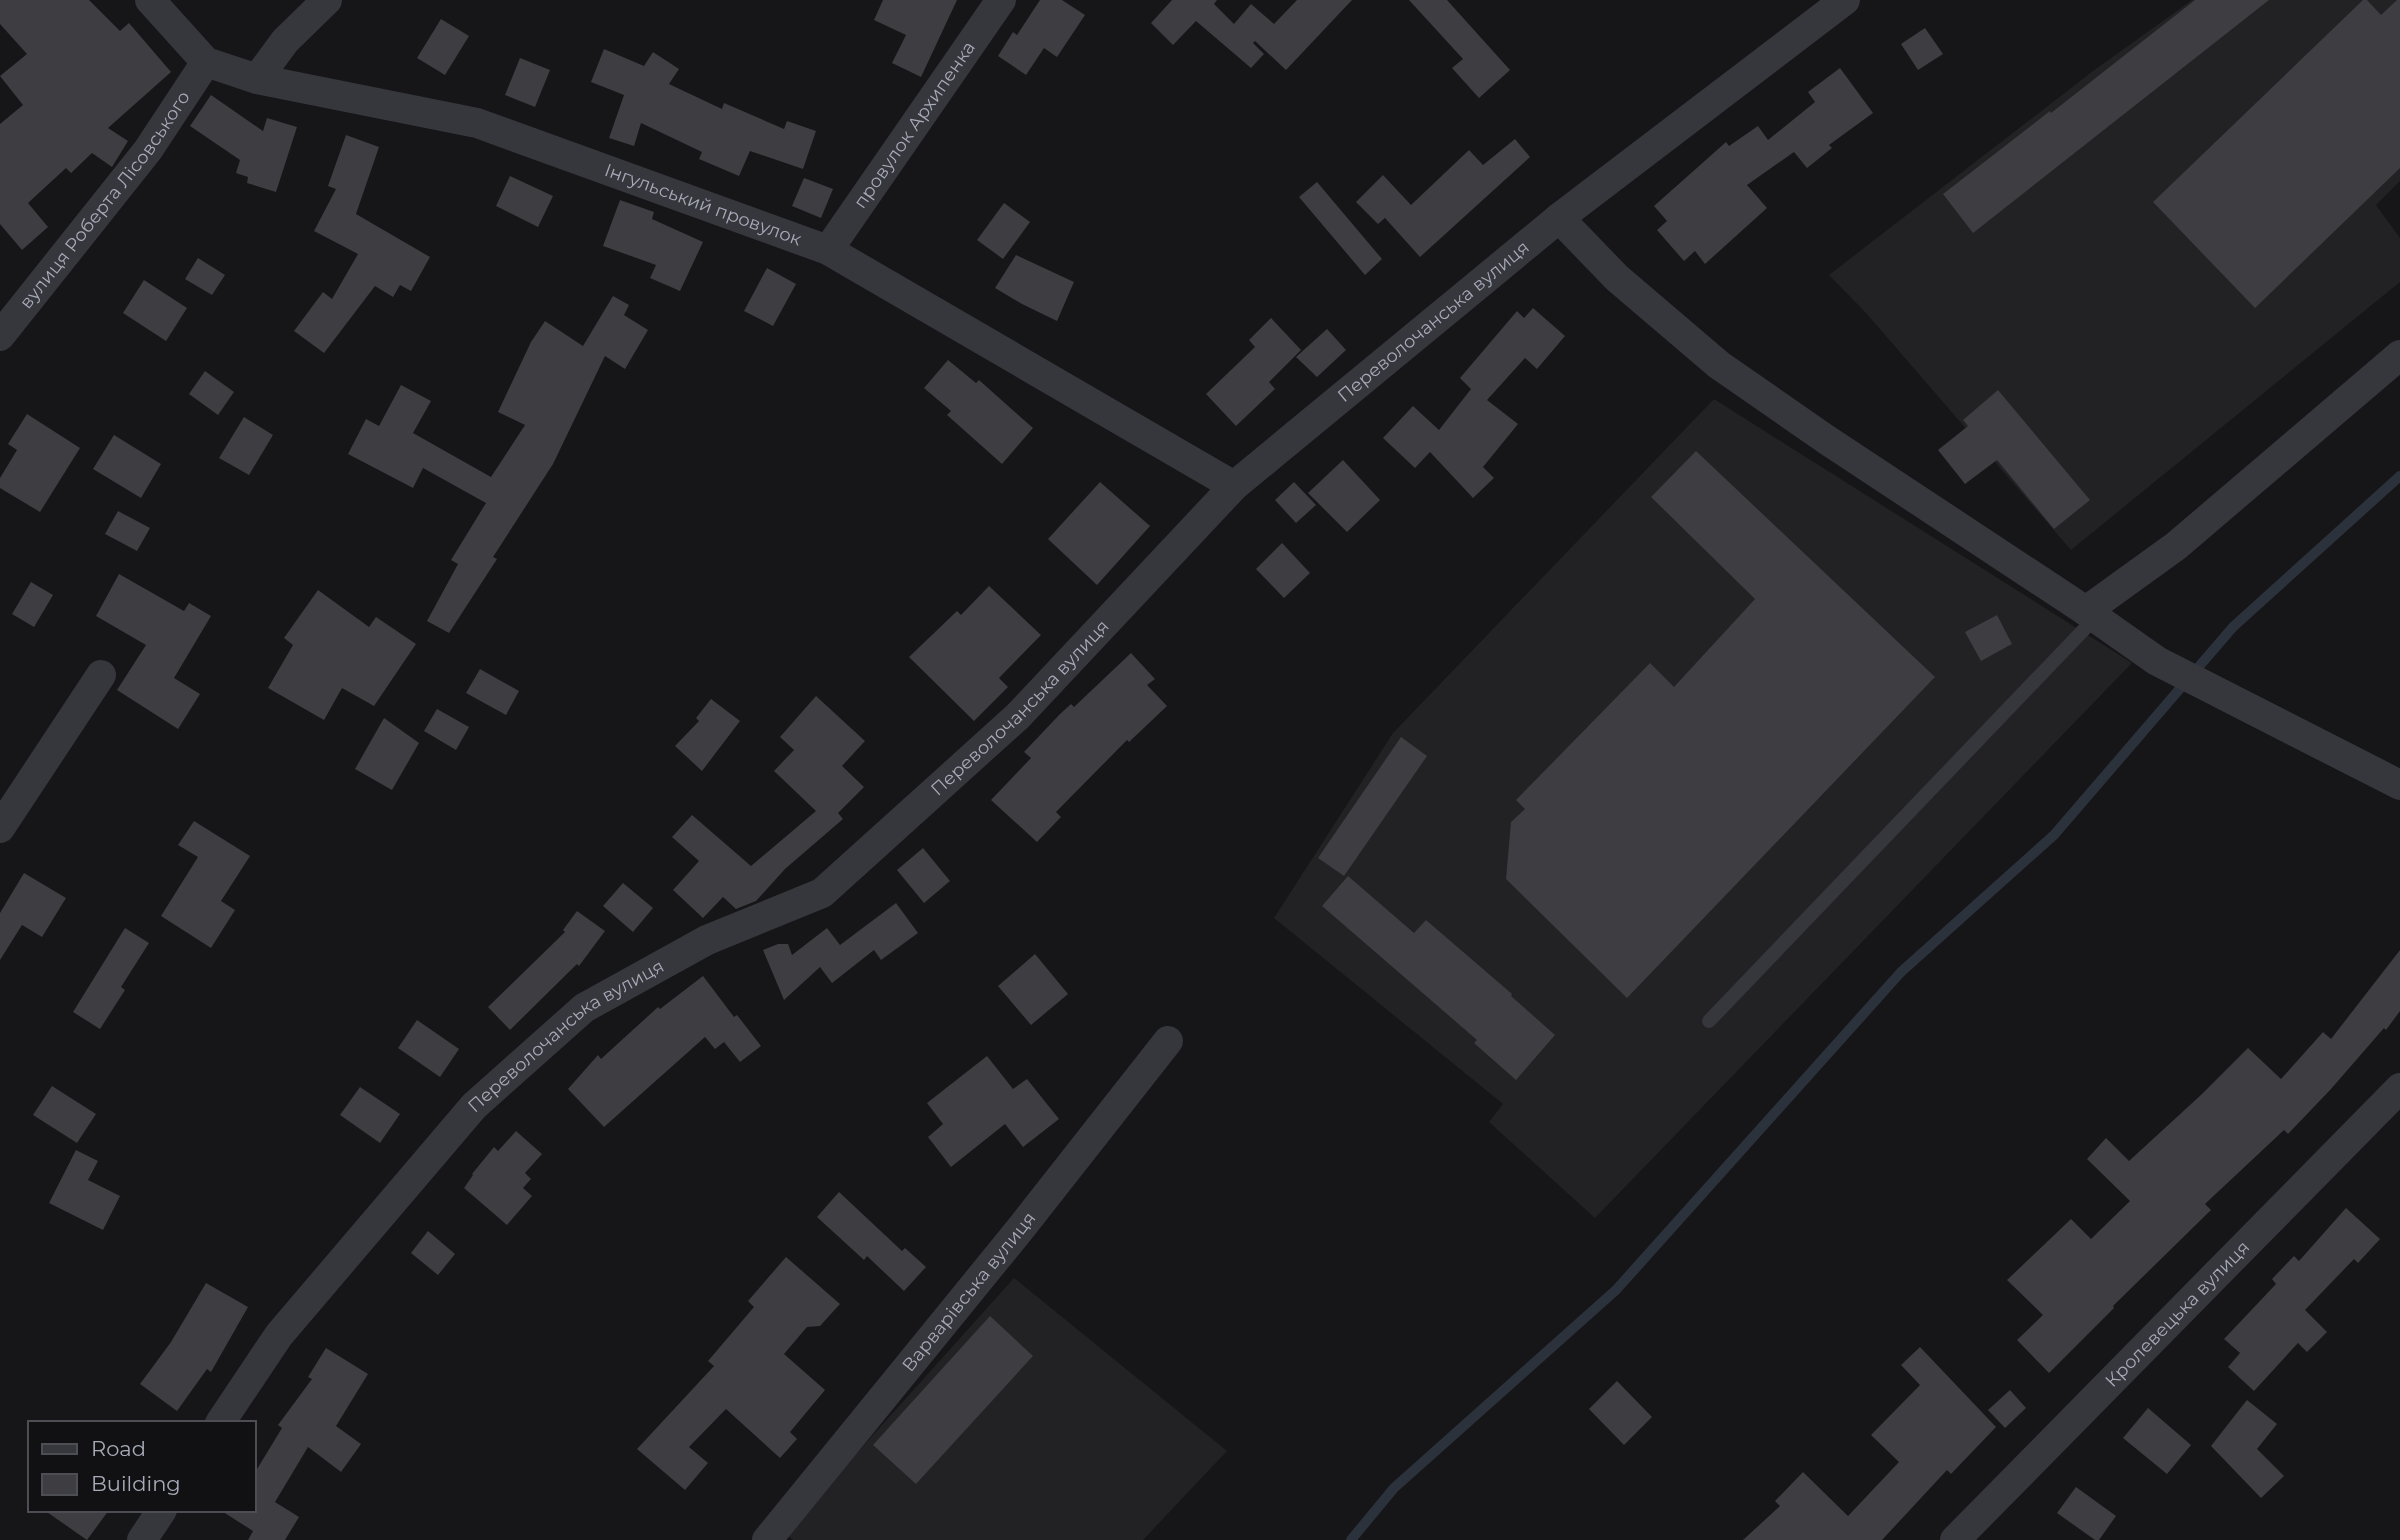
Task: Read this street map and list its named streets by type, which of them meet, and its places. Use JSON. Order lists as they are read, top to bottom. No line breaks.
{"streets":{"street":["провулок Архипенка","вулиця Роберта Лісовського","Інгульський провулок","Переволочанська вулиця","Варварівська вулиця","Кролевецька вулиця"]},"crossings":[["провулок Архипенка","Інгульський провулок"],["вулиця Роберта Лісовського","Інгульський провулок"],["Інгульський провулок","Переволочанська вулиця"]],"legend":["Road","Building"]}
